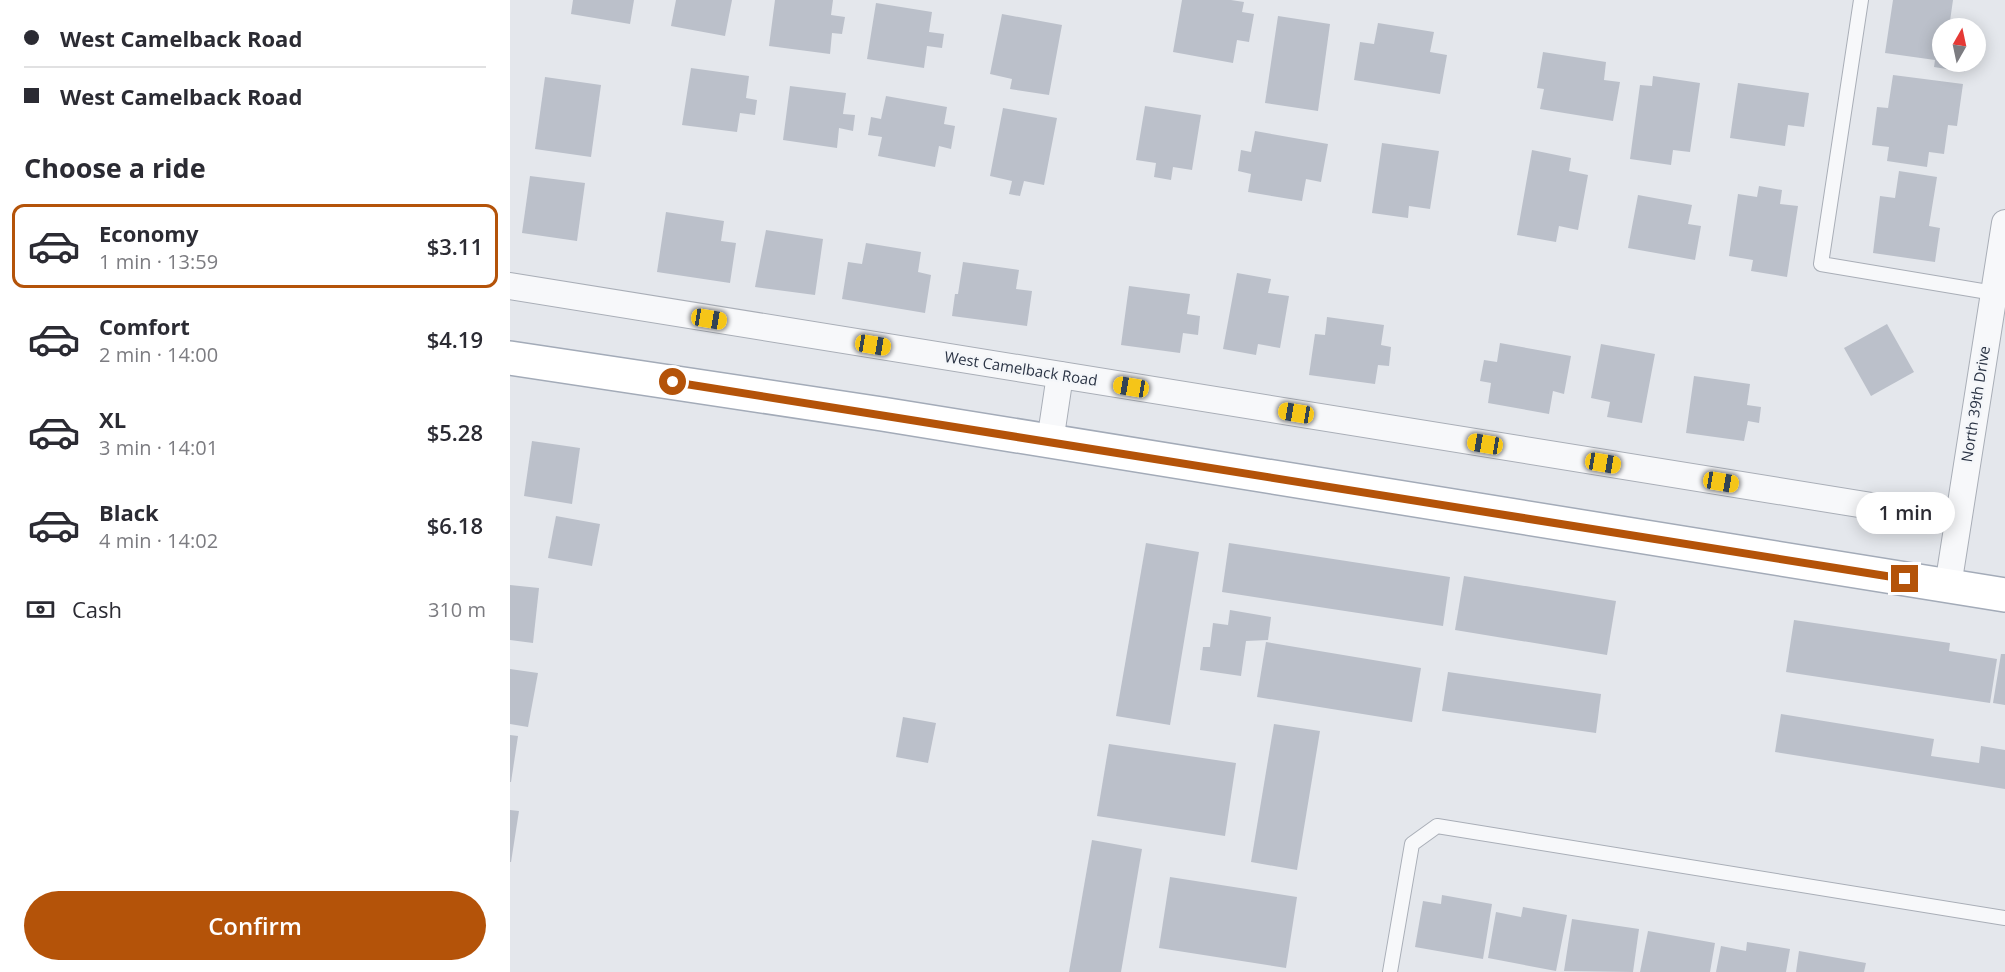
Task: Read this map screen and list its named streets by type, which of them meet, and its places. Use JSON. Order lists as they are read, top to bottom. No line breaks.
{"streets":{"street":["West Camelback Road","North 39th Drive"]},"crossings":[["West Camelback Road","North 39th Drive"]],"north":"top","page":{"banner":["West Camelback Road","West Camelback Road"],"heading":"Choose a ride","list":[{"name":"Economy","note":"1 min · 13:59","value":"$3.11"},{"name":"Comfort","note":"2 min · 14:00","value":"$4.19"},{"name":"XL","note":"3 min · 14:01","value":"$5.28"},{"name":"Black","note":"4 min · 14:02","value":"$6.18"}],"bubble":"1 min","pay":["Cash","310 m"],"buttons":"Confirm"}}
